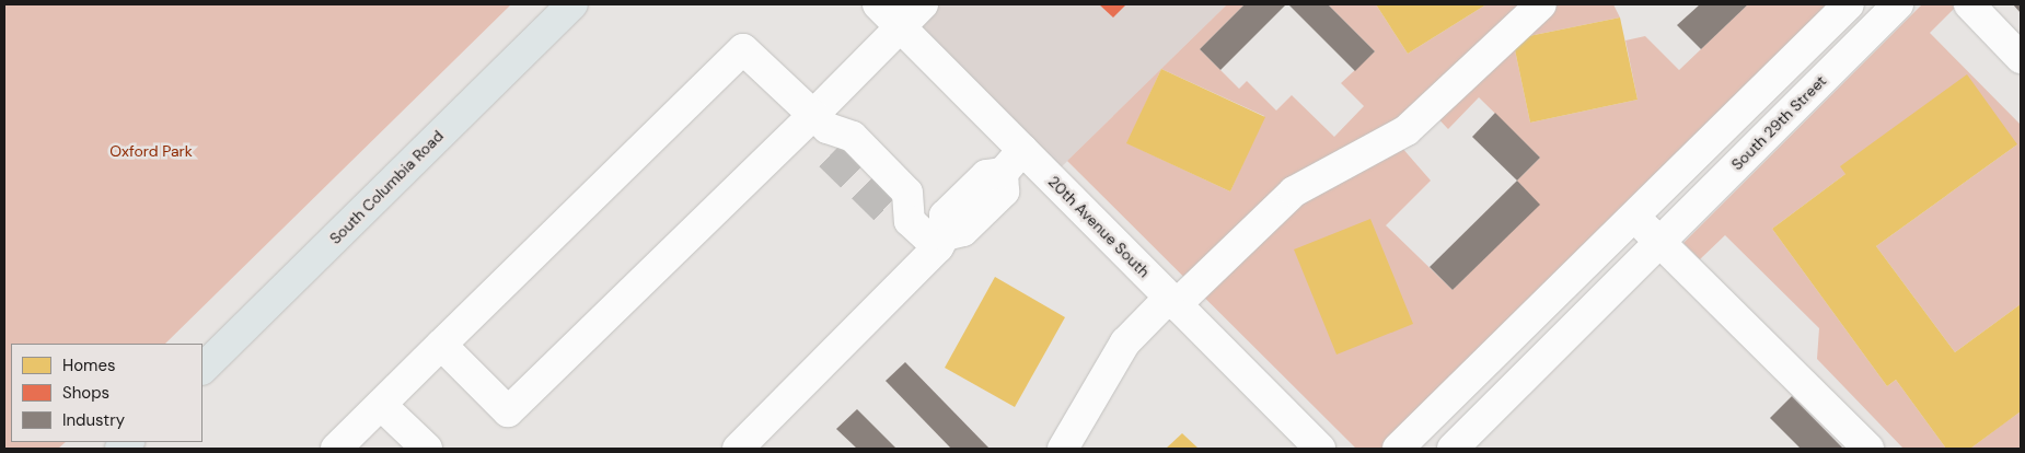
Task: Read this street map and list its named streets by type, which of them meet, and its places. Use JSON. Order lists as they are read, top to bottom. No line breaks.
{"streets":{"main road":["South Columbia Road"],"street":["South 29th Street","20th Avenue South"]},"parks":["Oxford Park"],"legend":["Homes","Shops","Industry"]}
